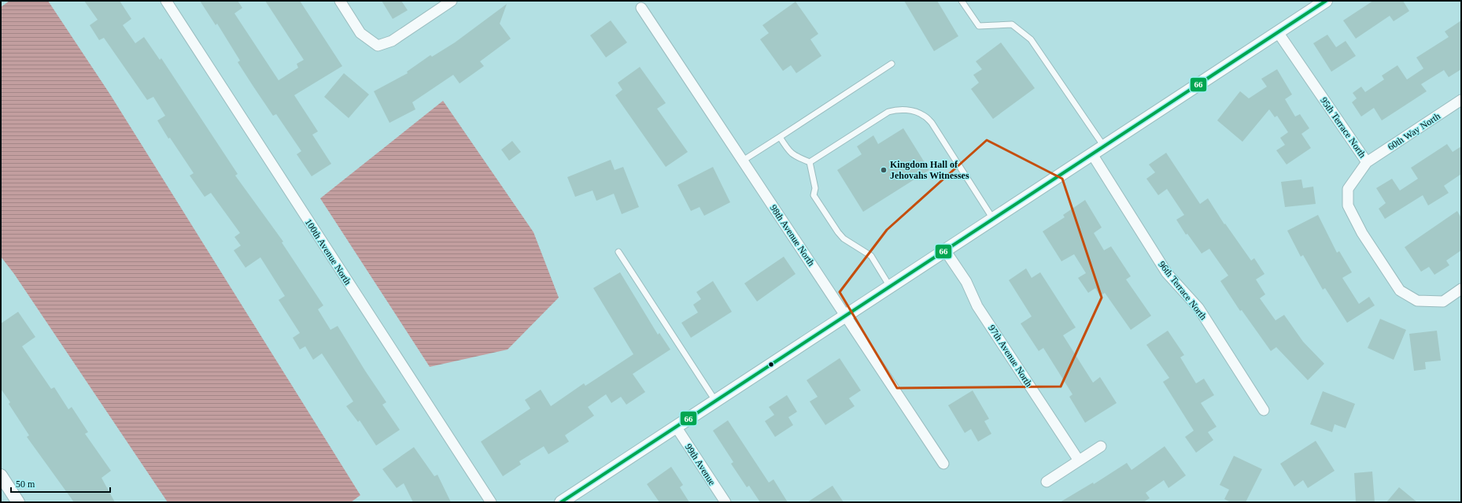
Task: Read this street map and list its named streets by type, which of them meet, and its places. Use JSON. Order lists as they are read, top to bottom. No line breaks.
{"streets":{"street":["95th Terrace North","60th Way North","98th Avenue North","100th Avenue North","96th Terrace North","97th Avenue North","99th Avenue"]},"crossings":[["95th Terrace North","60th Way North"]],"places":["Kingdom Hall of Jehovahs Witnesses"],"lines":["transit line 66"],"scale_bar":"50 m"}
